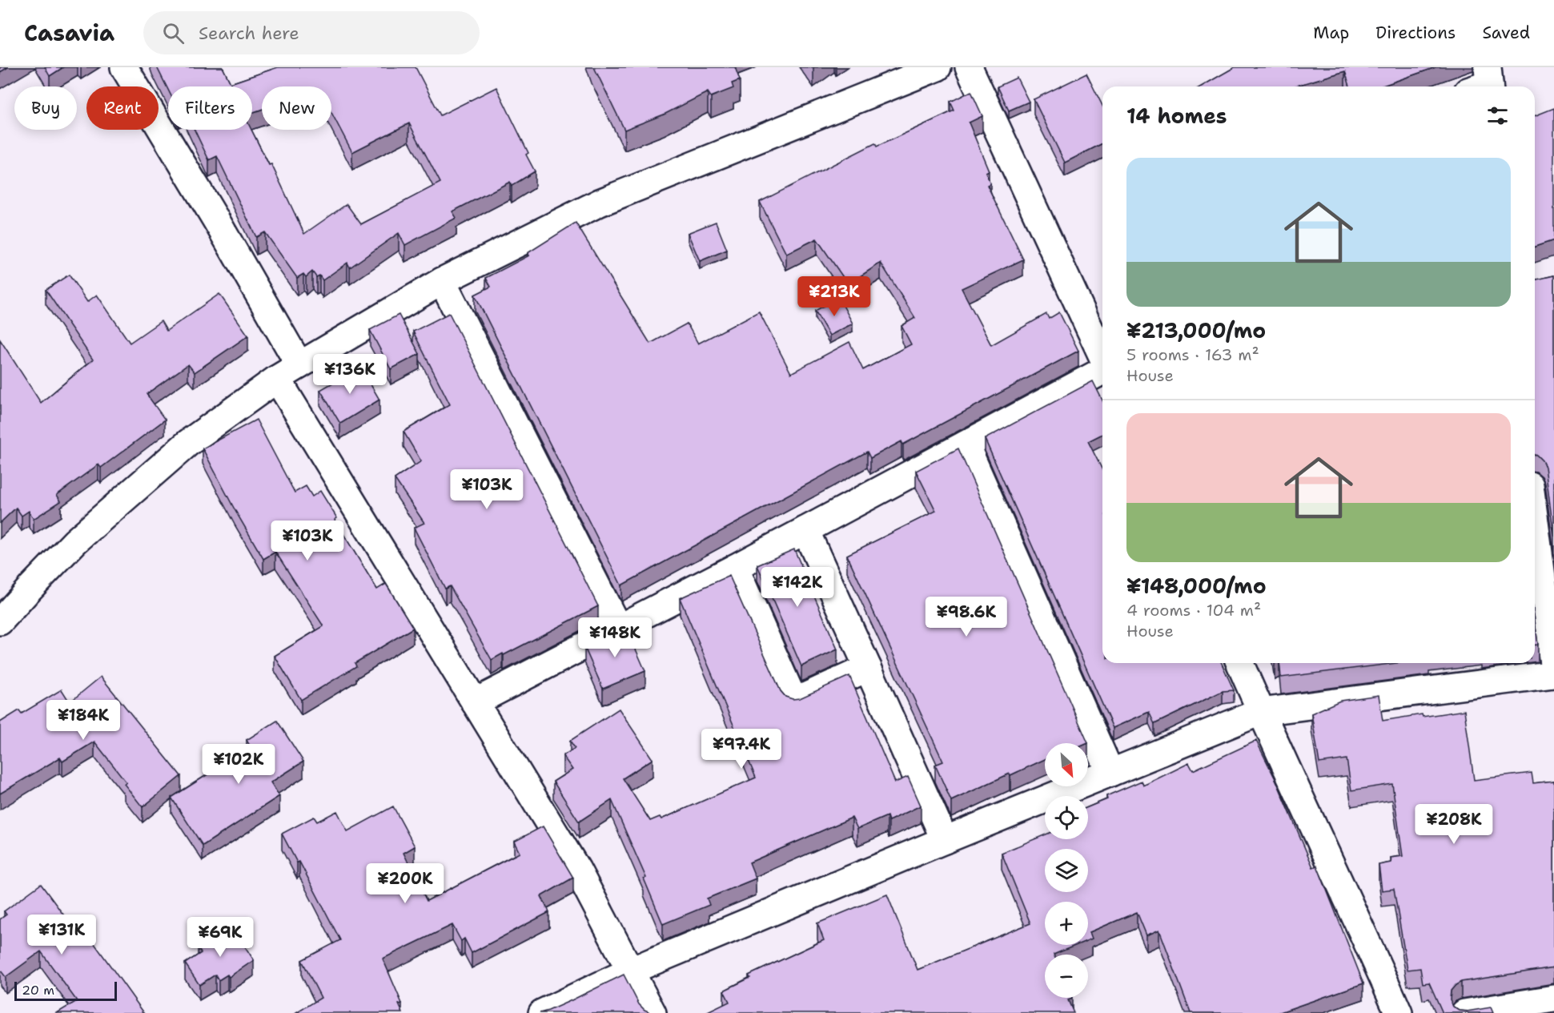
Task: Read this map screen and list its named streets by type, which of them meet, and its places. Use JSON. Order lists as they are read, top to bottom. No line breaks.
{"scale_bar":"20 m","north":"bottom right","page":{"header":"Casavia","search":"Search here","nav":["Map","Directions","Saved"],"chip":["Buy","Rent","Filters","New"],"heading":"14 homes","list":[{"name":"¥213,000/mo","note":"5 rooms · 163 m² · House"},{"name":"¥148,000/mo","note":"4 rooms · 104 m² · House"}],"price":["¥213K","¥136K","¥103K","¥103K","¥142K","¥98.6K","¥148K","¥184K","¥97.4K","¥102K","¥208K","¥200K","¥131K","¥69K"],"map_buttons":["+","−"],"scale":"20 m"}}
